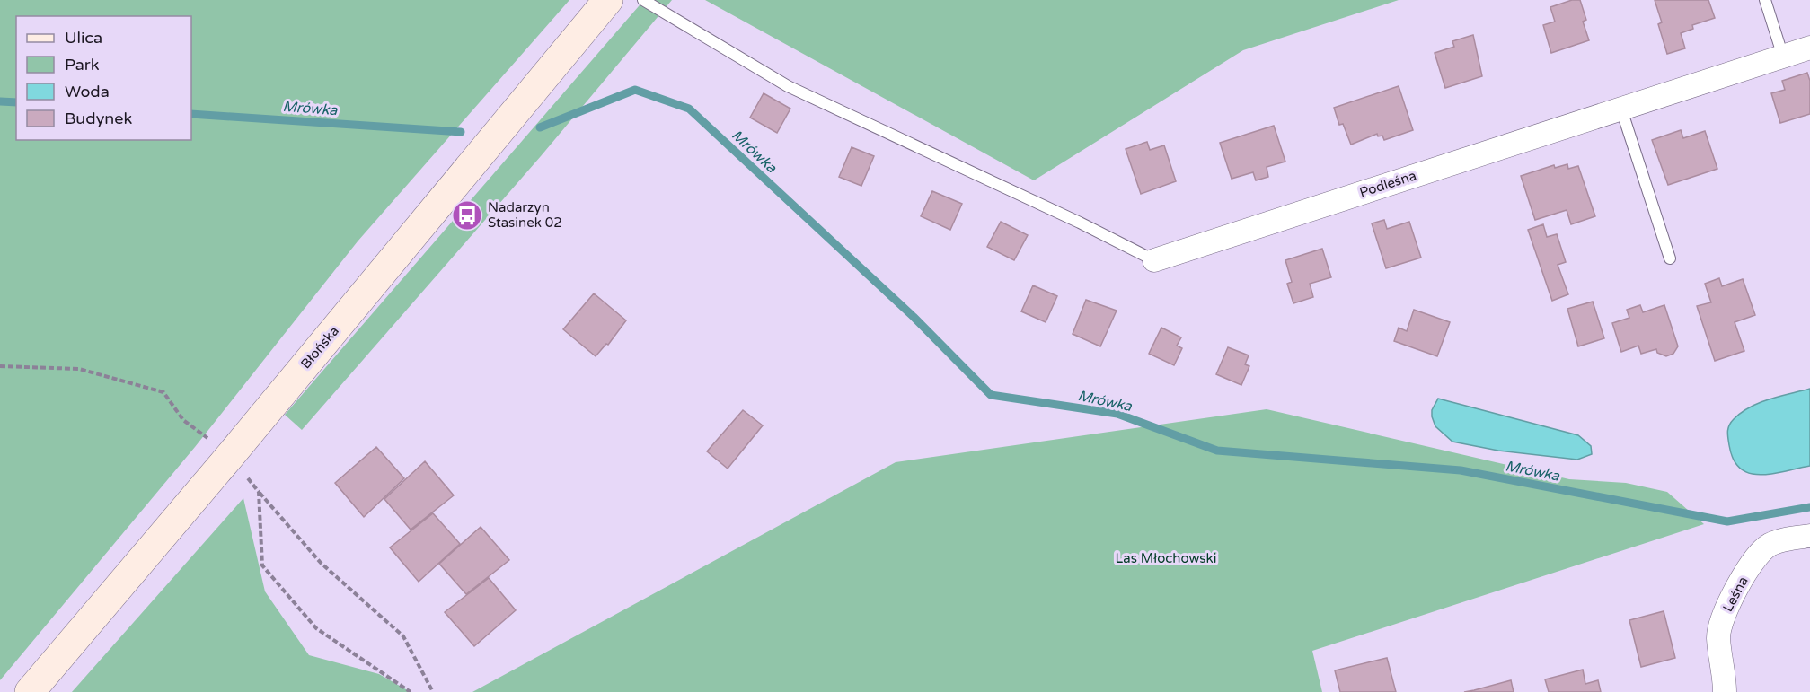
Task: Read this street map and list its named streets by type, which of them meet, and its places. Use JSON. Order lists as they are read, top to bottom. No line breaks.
{"streets":{"main road":["Błońska"],"street":["Podleśna","Leśna"]},"water":["Mrówka"],"parks":["Las Młochowski"],"places":{"bus stop":["Nadarzyn Stasinek 02"]},"legend":["Ulica","Park","Woda","Budynek"]}
